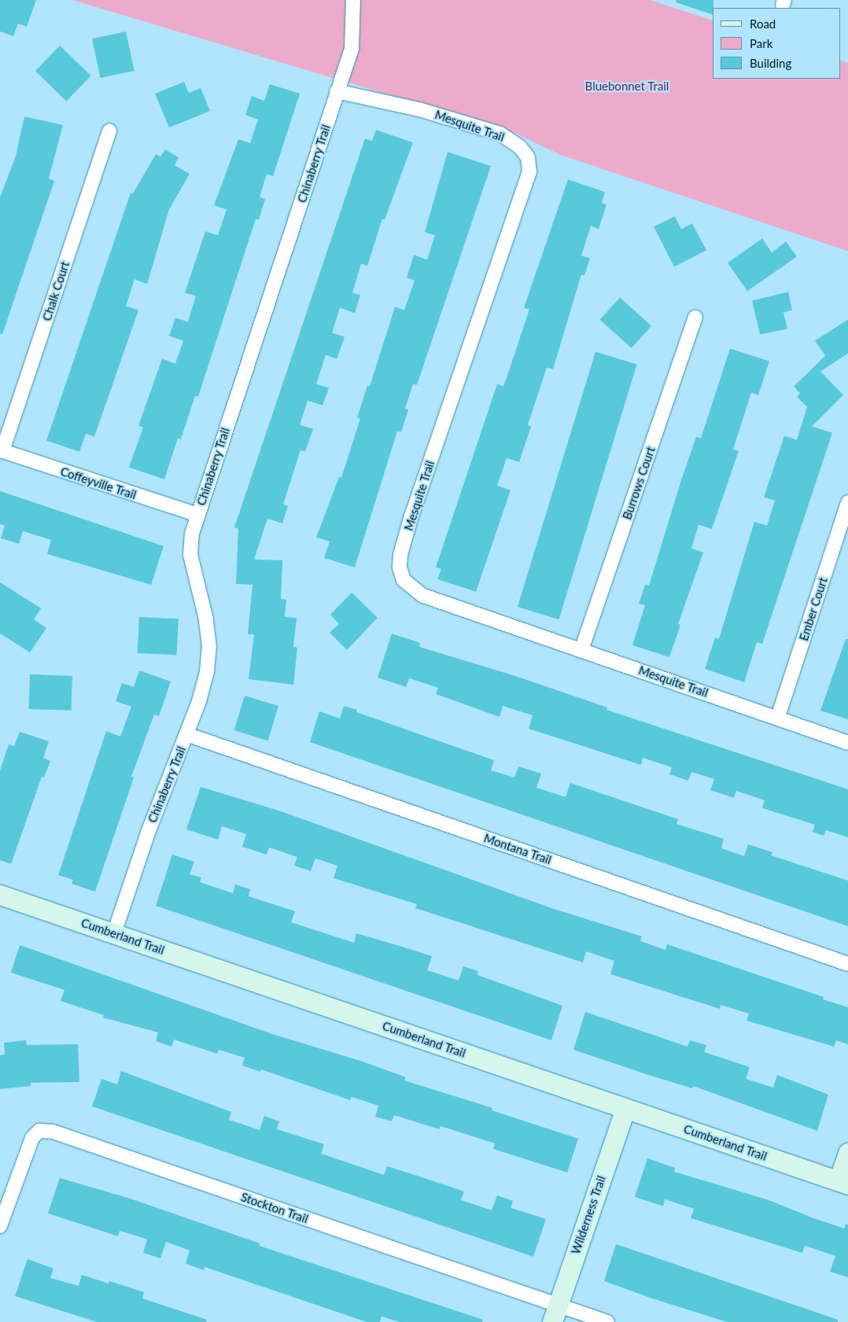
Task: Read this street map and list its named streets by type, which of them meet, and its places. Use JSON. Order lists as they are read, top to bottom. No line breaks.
{"streets":{"street":["Mesquite Trail","Chinaberry Trail","Chalk Court","Coffeyville Trail","Burrows Court","Ember Court","Montana Trail","Cumberland Trail","Stockton Trail","Wilderness Trail"]},"crossings":[["Mesquite Trail","Chinaberry Trail"],["Mesquite Trail","Burrows Court"],["Mesquite Trail","Ember Court"],["Chinaberry Trail","Coffeyville Trail"],["Chinaberry Trail","Montana Trail"],["Chinaberry Trail","Cumberland Trail"],["Chalk Court","Coffeyville Trail"],["Cumberland Trail","Wilderness Trail"],["Stockton Trail","Wilderness Trail"]],"parks":["Bluebonnet Trail"],"legend":["Road","Park","Building"]}
